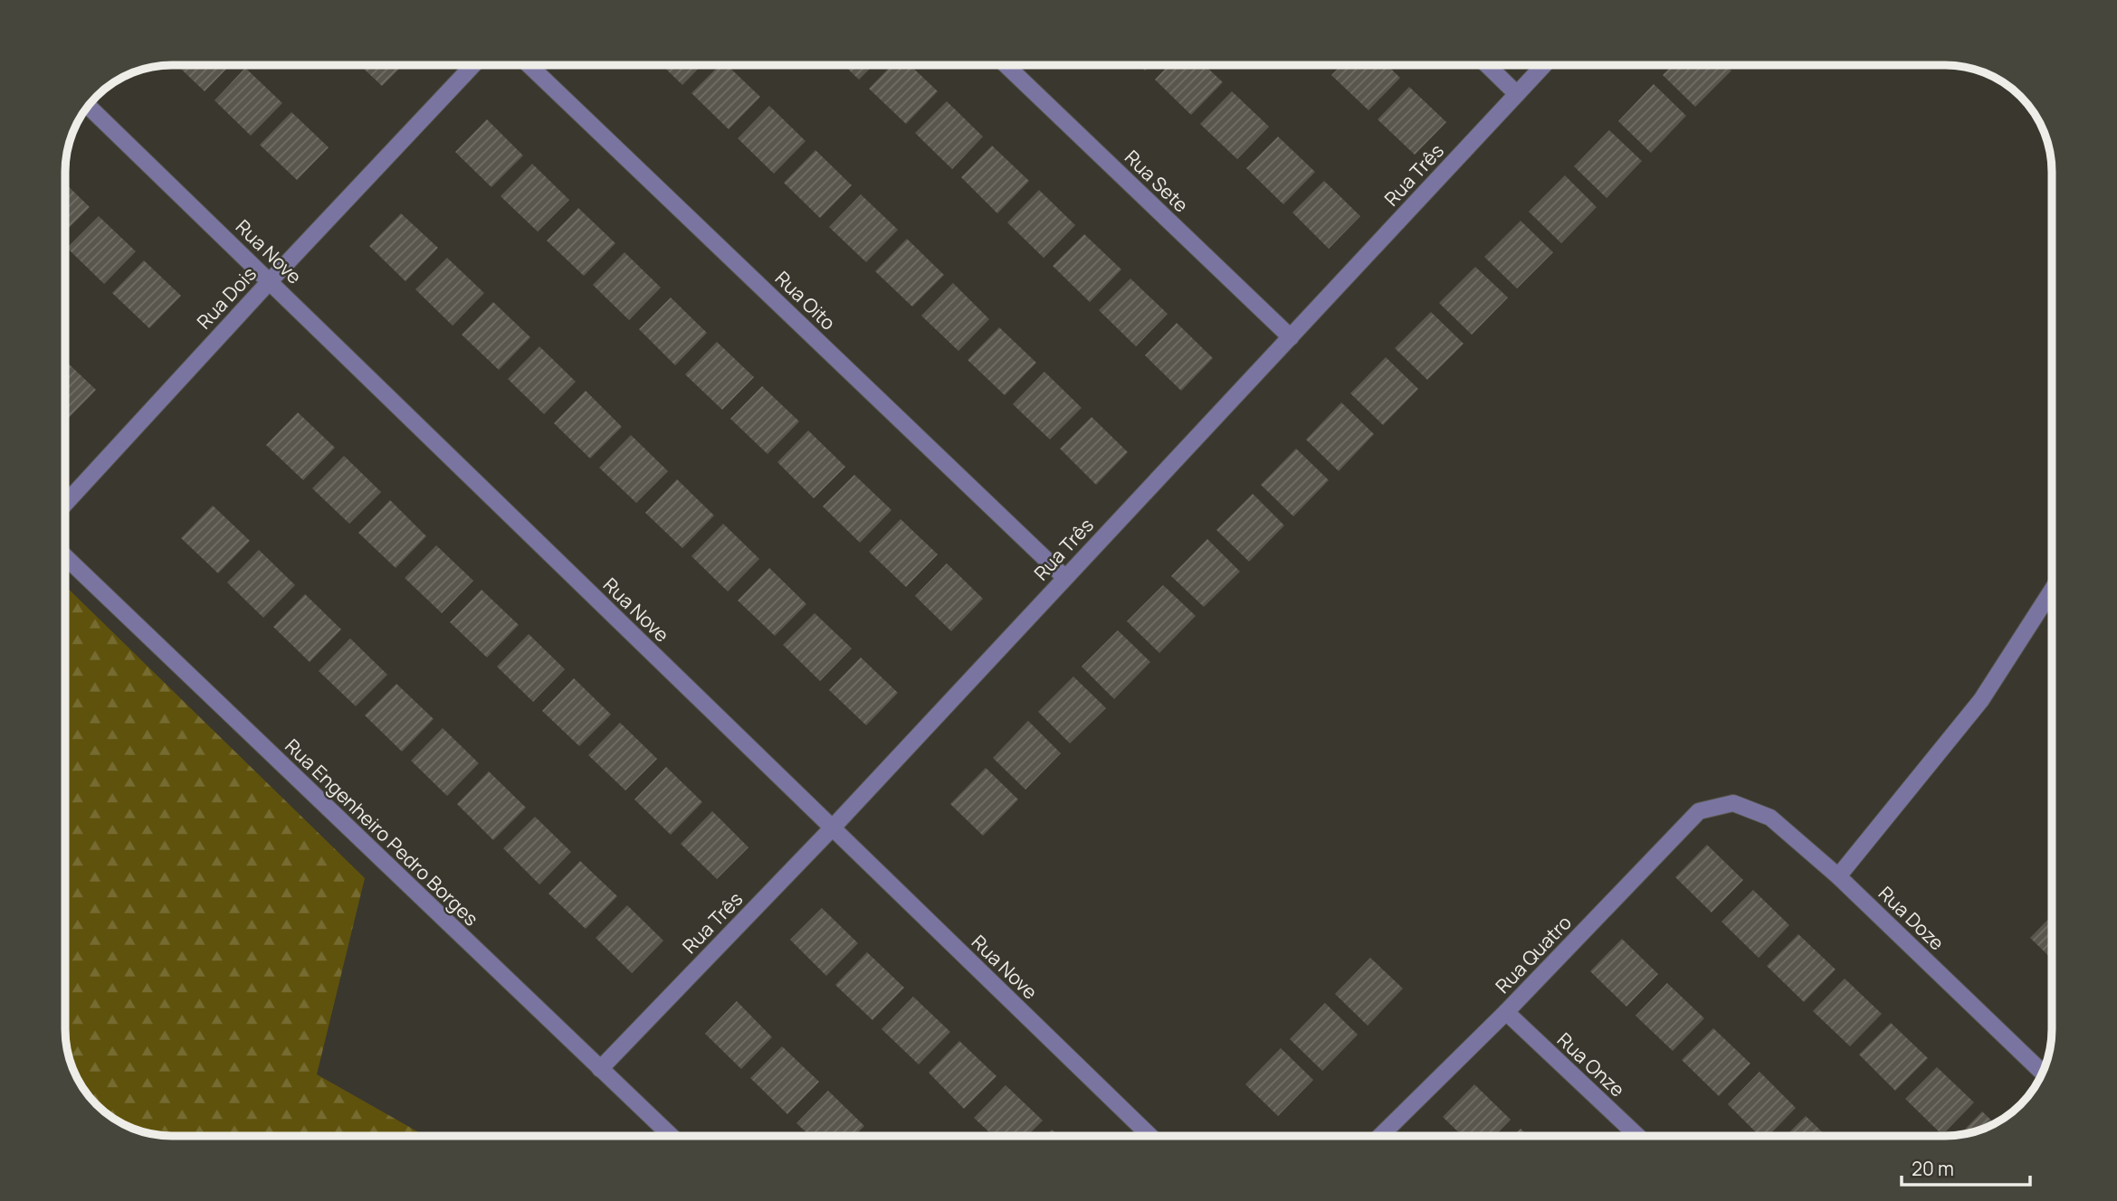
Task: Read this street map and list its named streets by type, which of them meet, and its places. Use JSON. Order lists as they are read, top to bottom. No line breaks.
{"streets":{"street":["Rua Três","Rua Sete","Rua Nove","Rua Dois","Rua Oito","Rua Engenheiro Pedro Borges","Rua Doze","Rua Quatro","Rua Onze"]},"crossings":[["Rua Três","Rua Sete"],["Rua Três","Rua Nove"],["Rua Três","Rua Oito"],["Rua Três","Rua Engenheiro Pedro Borges"],["Rua Nove","Rua Dois"],["Rua Doze","Rua Quatro"],["Rua Quatro","Rua Onze"]],"scale_bar":"20 m"}
